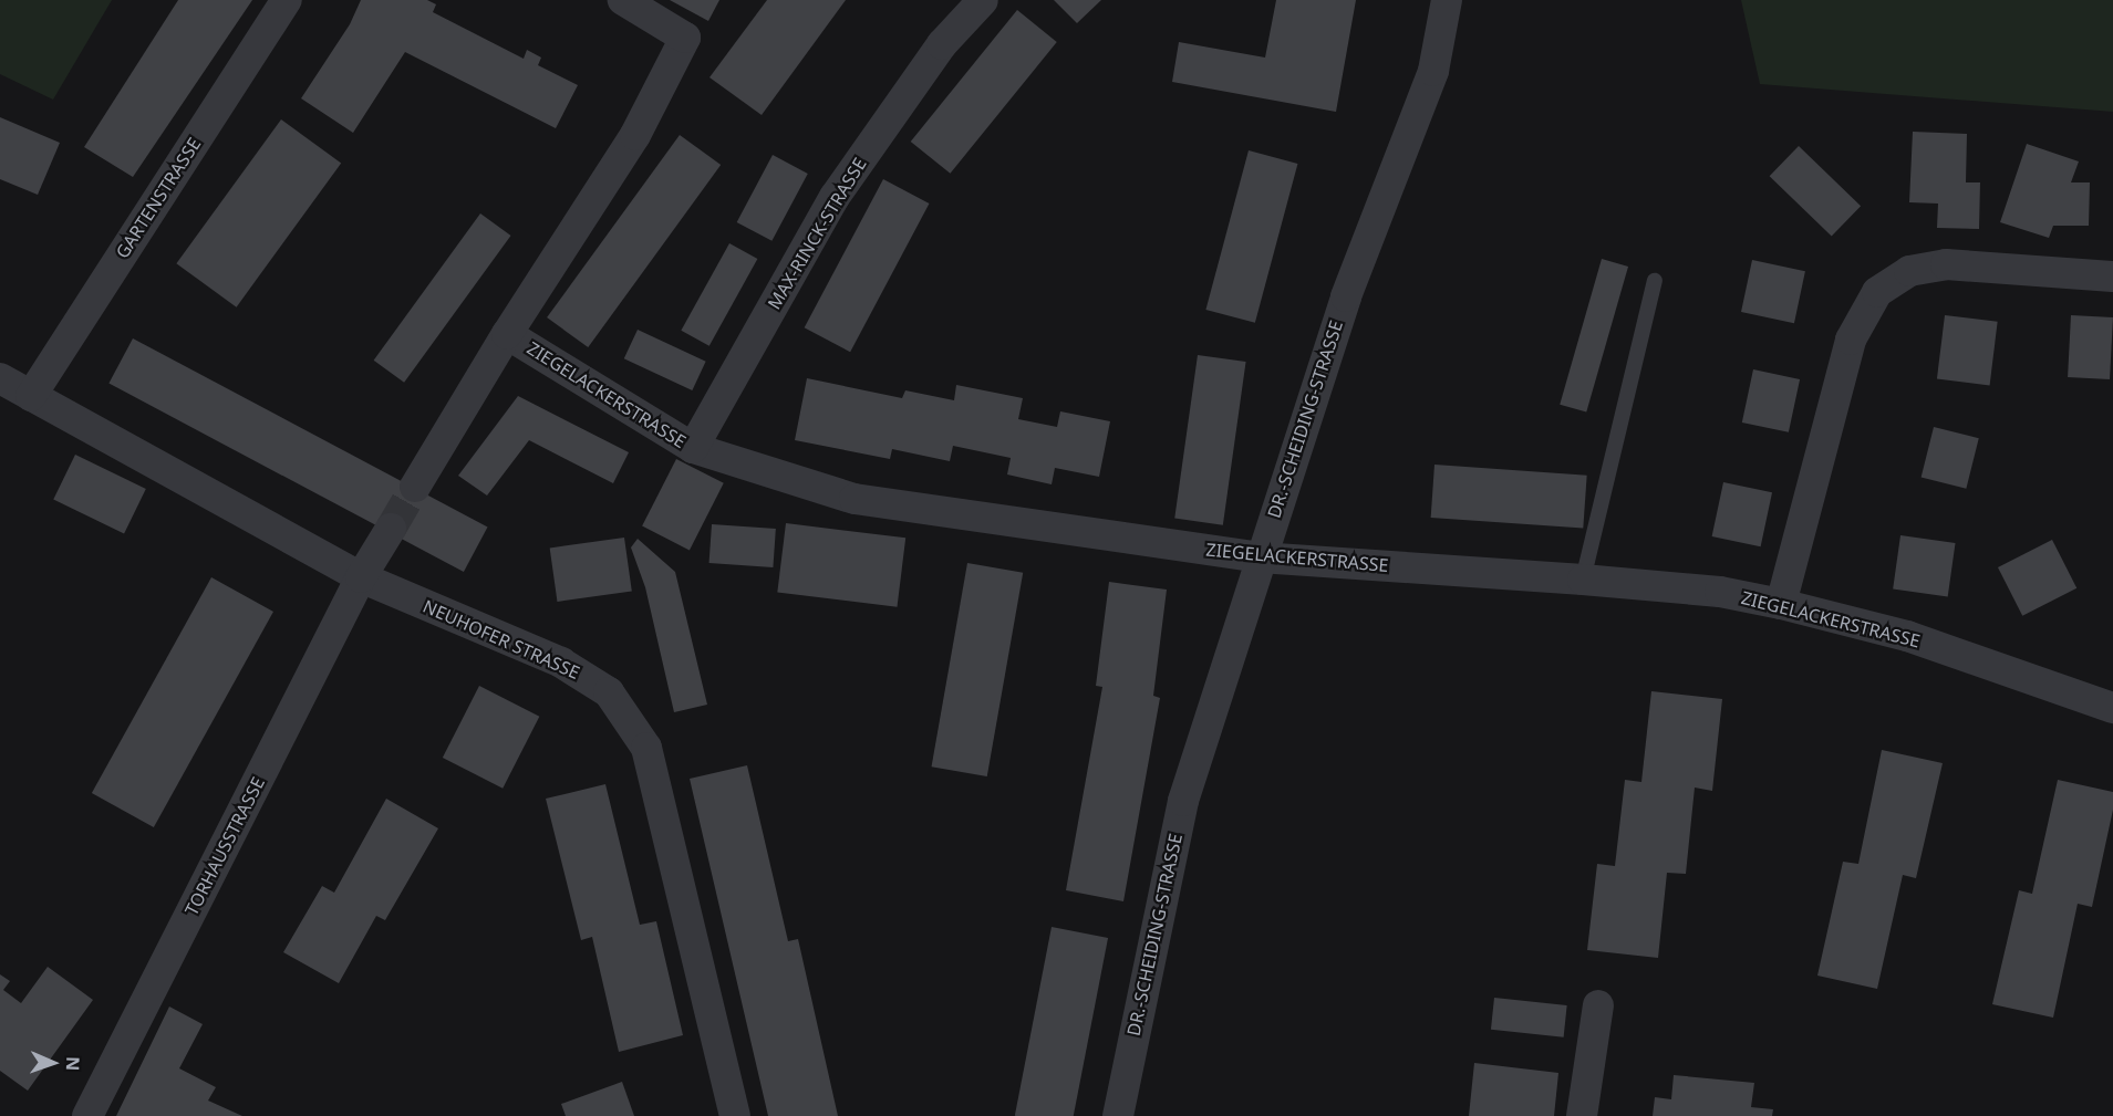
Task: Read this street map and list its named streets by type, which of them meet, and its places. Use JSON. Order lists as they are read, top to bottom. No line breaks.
{"streets":{"street":["GARTENSTRASSE","MAX-RINCK-STRASSE","ZIEGELACKERSTRASSE","DR.-SCHEIDING-STRASSE","NEUHOFER STRASSE","TORHAUSSTRASSE"]},"crossings":[["GARTENSTRASSE","NEUHOFER STRASSE"],["MAX-RINCK-STRASSE","ZIEGELACKERSTRASSE"],["ZIEGELACKERSTRASSE","DR.-SCHEIDING-STRASSE"],["NEUHOFER STRASSE","TORHAUSSTRASSE"]],"north":"right"}
